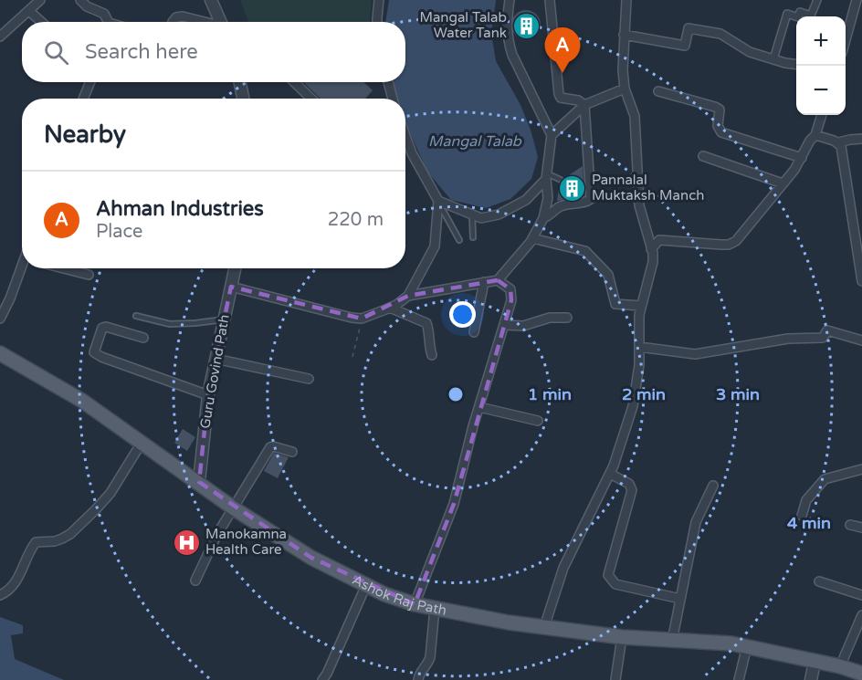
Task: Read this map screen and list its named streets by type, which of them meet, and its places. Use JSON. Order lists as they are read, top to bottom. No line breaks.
{"streets":{"main road":["Ashok Raj Path"],"street":["Guru Govind Path"]},"crossings":[["Guru Govind Path","Ashok Raj Path"]],"water":["Mangal Talab"],"places":{"building":["Mangal Talab Water Tank","Pannalal Muktaksh Manch"],"hospital":["Manokamna Health Care"]},"page":{"map_buttons":["+","−"],"search":"Search here","pins":"A","heading":"Nearby","list":[{"mark":"A","name":"Ahman Industries","note":"Place","value":"220 m"}]},"rings":["1 min","2 min","3 min","4 min"]}
